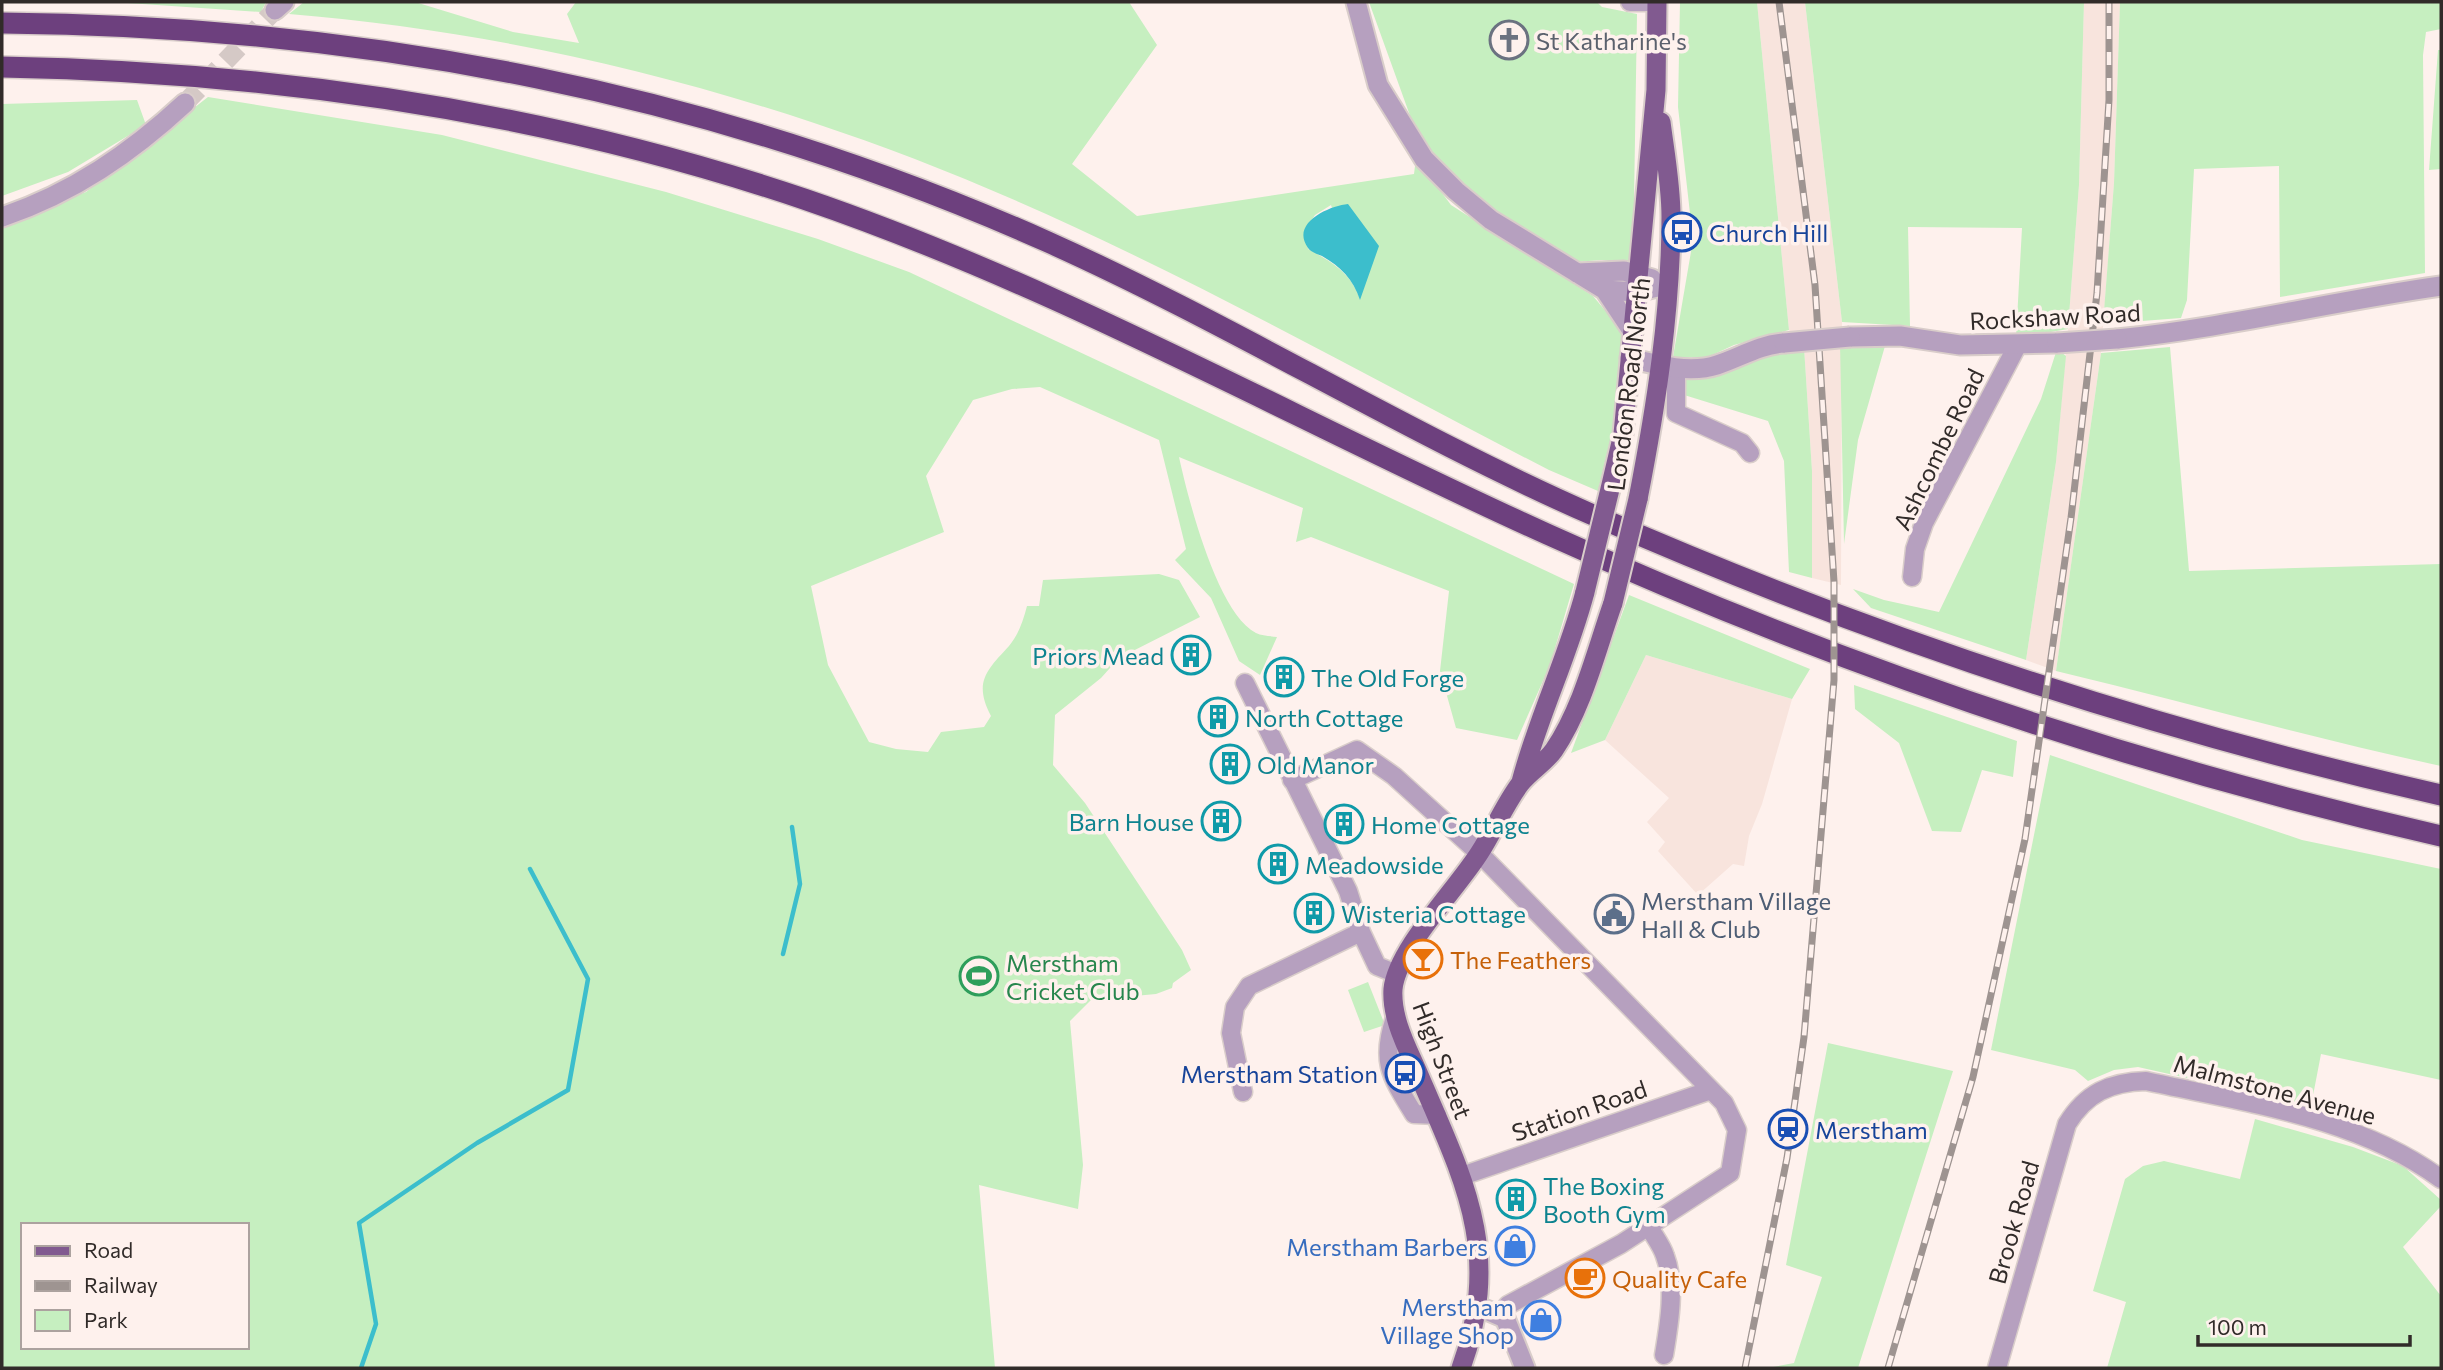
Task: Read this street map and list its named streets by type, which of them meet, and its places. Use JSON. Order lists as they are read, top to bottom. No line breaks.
{"streets":{"main road":["London Road North","High Street"],"street":["Rockshaw Road","Ashcombe Road","Malmstone Avenue","Station Road","Brook Road"]},"crossings":[["Rockshaw Road","London Road North"],["Rockshaw Road","Ashcombe Road"],["London Road North","High Street"],["High Street","Station Road"],["Malmstone Avenue","Brook Road"]],"places":{"church":["St Katharine's"],"bus stop":["Church Hill","Merstham Station"],"building":["Priors Mead","The Old Forge","North Cottage","Old Manor","Barn House","Home Cottage","Meadowside","Wisteria Cottage","The Boxing Booth Gym"],"public building":["Merstham Village Hall & Club"],"bar":["The Feathers"],"sports":["Merstham Cricket Club"],"station":["Merstham"],"shop":["Merstham Barbers","Merstham Village Shop"],"cafe":["Quality Cafe"]},"legend":["Road","Railway","Park"],"scale_bar":"100 m"}
